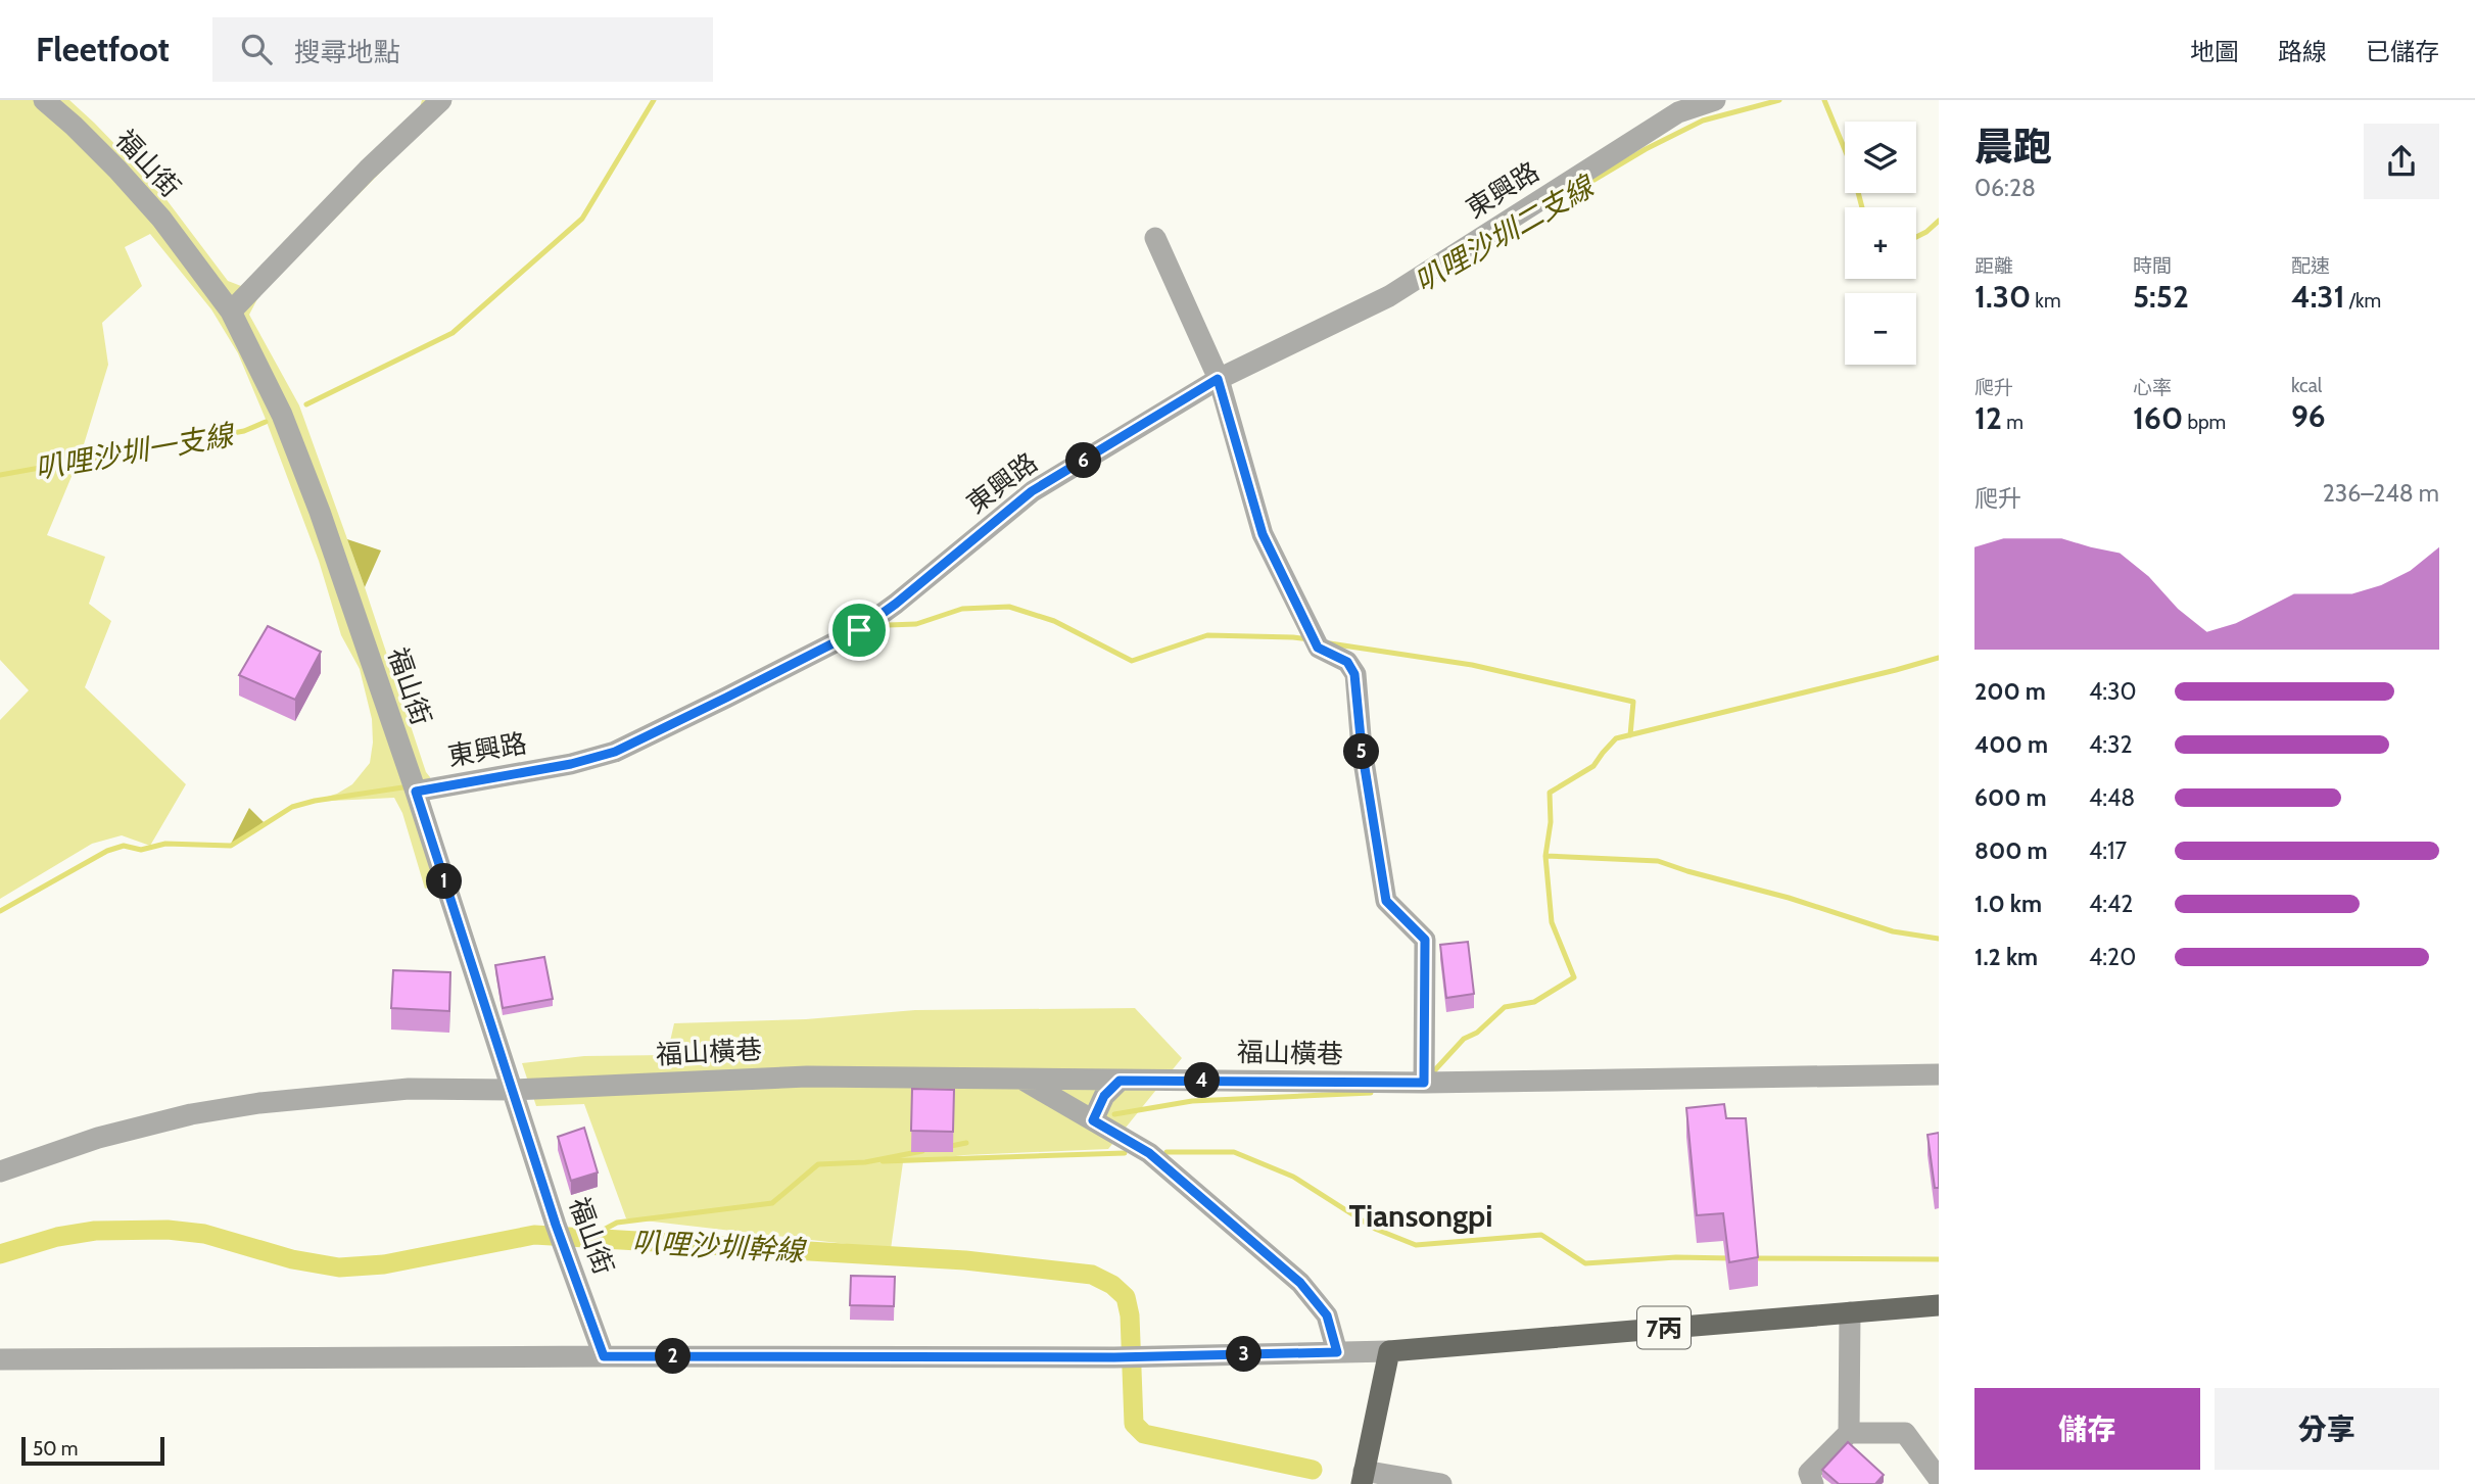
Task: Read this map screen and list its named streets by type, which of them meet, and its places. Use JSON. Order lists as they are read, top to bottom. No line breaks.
{"streets":{"main road":["7丙"],"street":["福山街","東興路","福山橫巷"]},"crossings":[["福山街","東興路"],["福山街","福山橫巷"]],"districts":["Tiansongpi"],"water":["叭哩沙圳二支線","叭哩沙圳一支線","叭哩沙圳幹線"],"scale_bar":"50 m","page":{"header":"Fleetfoot","search":"搜尋地點","nav":["地圖","路線","已儲存"],"heading":["晨跑","06:28"],"map_buttons":["+","−"],"stats":[["距離","1.30 km"],["時間","5:52"],["配速","4:31 /km"],["爬升","12 m"],["心率","160 bpm"],["kcal","96"]],"pins":["6","5","1","4","3","2"],"chart":["爬升","236–248 m"],"list":[{"name":"200 m","note":"4:30"},{"name":"400 m","note":"4:32"},{"name":"600 m","note":"4:48"},{"name":"800 m","note":"4:17"},{"name":"1.0 km","note":"4:42"},{"name":"1.2 km","note":"4:20"}],"buttons":["儲存","分享"],"scale":"50 m"}}
